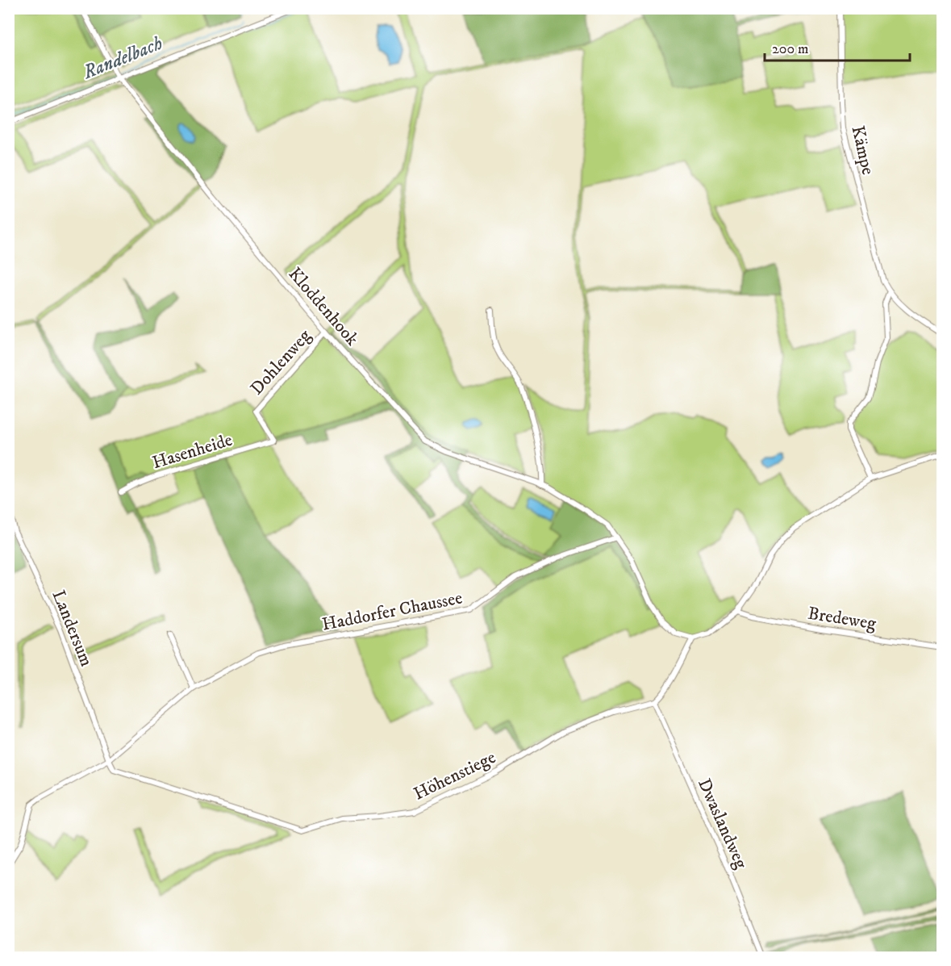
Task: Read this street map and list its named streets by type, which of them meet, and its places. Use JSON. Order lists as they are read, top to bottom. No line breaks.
{"streets":{"street":["Kämpe","Kloddenhook","Dohlenweg","Hasenheide","Haddorfer Chaussee","Bredeweg","Landersum","Höhenstiege","Dwaslandweg"]},"crossings":[["Kloddenhook","Dohlenweg"],["Kloddenhook","Haddorfer Chaussee"],["Dohlenweg","Hasenheide"],["Landersum","Höhenstiege"],["Höhenstiege","Dwaslandweg"]],"water":["Randelbach"],"scale_bar":"200 m"}
